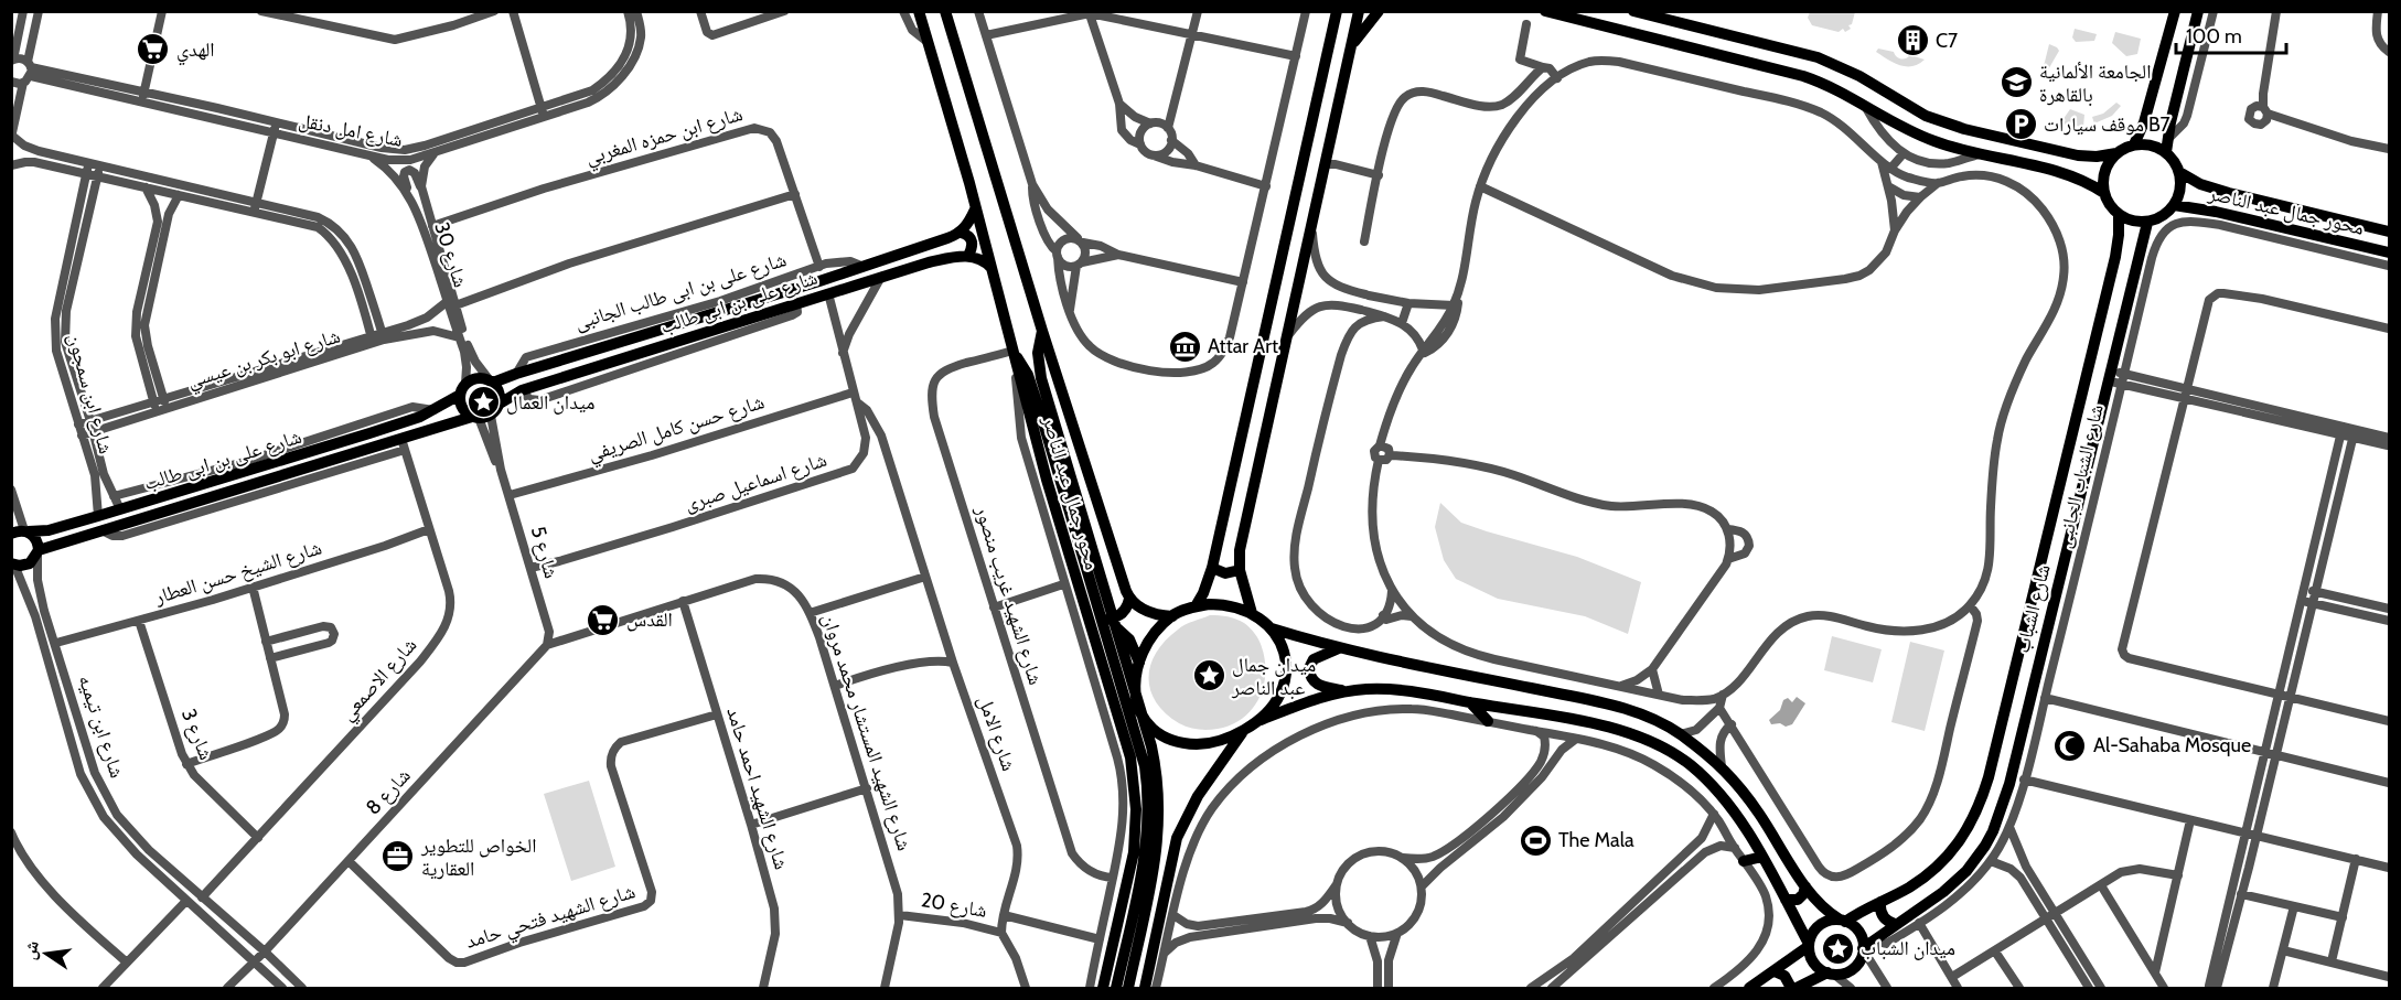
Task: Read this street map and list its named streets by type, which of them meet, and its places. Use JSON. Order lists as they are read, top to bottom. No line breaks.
{"streets":{"main road":["محور جمال عبد الناصر","شارع على بن ابى طالب","شارع الشباب"],"street":["شارع امل دنقل","شارع ابن حمزه المغربي","شارع 30","شارع على بن ابى طالب الجانبى","شارع ابو بكر بن عيسي","شارع ابن سمجون","شارع حسن كامل الصريفي","شارع الشباب الجانبى","شارع اسماعيل صبرى","شارع 5","شارع الشيخ حسن العطار","شارع الشهيد غريب منصور","شارع الاصمعي","شارع ابن تيميه","شارع الشهيد المستشار محمد مروان","شارع الامل","شارع 3","شارع الشهيد احمد حامد","شارع 8","شارع 20","شارع الشهيد فتحي حامد"]},"crossings":[["شارع امل دنقل","شارع 30"],["شارع ابن حمزه المغربي","شارع 30"],["شارع ابن حمزه المغربي","شارع على بن ابى طالب الجانبى"],["شارع ابن حمزه المغربي","شارع ابو بكر بن عيسي"],["محور جمال عبد الناصر","شارع الشهيد غريب منصور"],["محور جمال عبد الناصر","شارع الشباب"],["شارع 30","شارع على بن ابى طالب"],["شارع 30","شارع ابو بكر بن عيسي"],["شارع 30","شارع 5"],["شارع على بن ابى طالب الجانبى","شارع على بن ابى طالب"],["شارع على بن ابى طالب","شارع ابن سمجون"],["شارع على بن ابى طالب","شارع اسماعيل صبرى"],["شارع على بن ابى طالب","شارع 5"],["شارع على بن ابى طالب","شارع الاصمعي"],["شارع على بن ابى طالب","شارع ابن تيميه"],["شارع ابو بكر بن عيسي","شارع ابن سمجون"],["شارع حسن كامل الصريفي","شارع اسماعيل صبرى"],["شارع حسن كامل الصريفي","شارع 5"],["شارع حسن كامل الصريفي","شارع الامل"],["شارع الشباب الجانبى","شارع الشباب"],["شارع اسماعيل صبرى","شارع 5"],["شارع اسماعيل صبرى","شارع الامل"],["شارع 5","شارع الشهيد المستشار محمد مروان"],["شارع 5","شارع 8"],["شارع الشيخ حسن العطار","شارع الاصمعي"],["شارع الشيخ حسن العطار","شارع ابن تيميه"],["شارع الشيخ حسن العطار","شارع 3"],["شارع الاصمعي","شارع ابن تيميه"],["شارع الاصمعي","شارع 3"],["شارع ابن تيميه","شارع 8"],["شارع الشهيد المستشار محمد مروان","شارع الشهيد احمد حامد"],["شارع الشهيد المستشار محمد مروان","شارع 8"],["شارع الشهيد المستشار محمد مروان","شارع 20"],["شارع الامل","شارع 20"],["شارع الشهيد احمد حامد","شارع الشهيد فتحي حامد"],["شارع 8","شارع الشهيد فتحي حامد"]],"places":{"building":["C7"],"supermarket":["الهدي","القدس"],"school or university":["الجامعة الألمانية بالقاهرة"],"parking":["موقف سيارات B7"],"museum":["Attar Art"],"place":["ميدان العمال","ميدان جمال عبد الناصر","ميدان الشباب"],"mosque":["Al-Sahaba Mosque"],"sports":["The Mala"],"office":["الخواص للتطوير العقارية"]},"scale_bar":"100 m","north":"left"}
